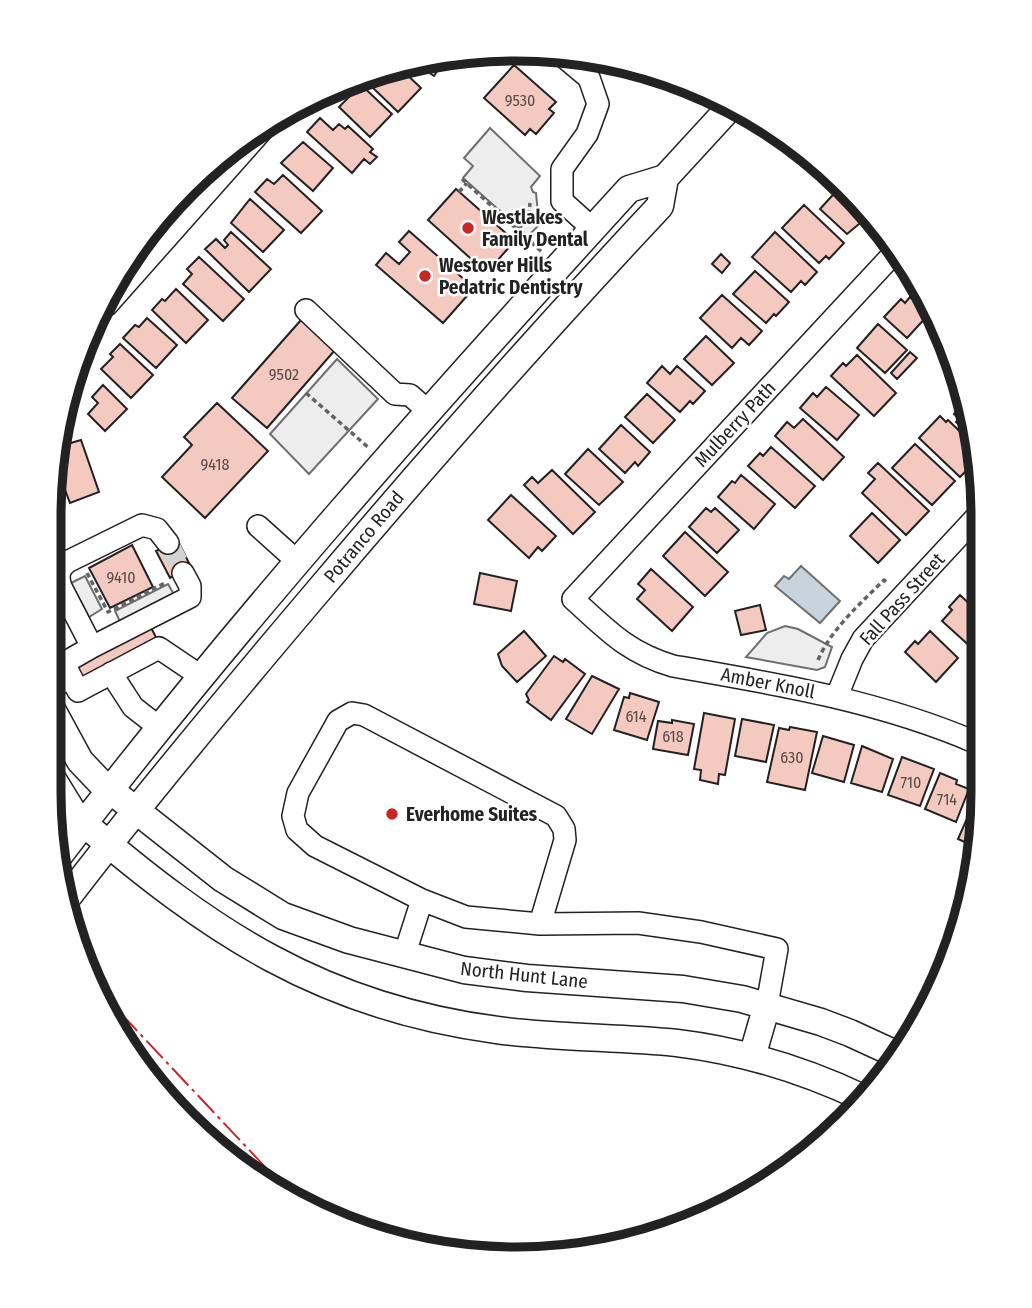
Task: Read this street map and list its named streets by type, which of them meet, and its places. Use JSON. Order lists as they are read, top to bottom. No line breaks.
{"streets":{"main road":["Potranco Road","North Hunt Lane"],"street":["Mulberry Path","Fall Pass Street","Amber Knoll"]},"crossings":[["Mulberry Path","Amber Knoll"],["Potranco Road","North Hunt Lane"],["Fall Pass Street","Amber Knoll"]],"places":["Westlakes Family Dental","Westover Hills Pedatric Dentistry","Everhome Suites"],"house_numbers":["9530","9502","9418","9410","614","618","630","710","714"]}
